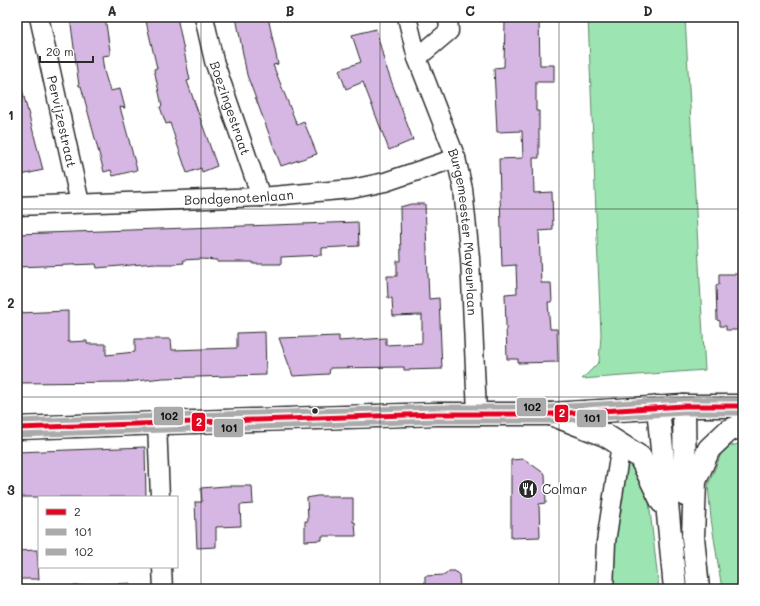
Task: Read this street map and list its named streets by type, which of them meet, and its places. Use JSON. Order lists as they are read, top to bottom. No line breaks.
{"streets":{"street":["Boezingestraat","Pervijzestraat","Bondgenotenlaan","Burgemeester Mayeurlaan"]},"crossings":[["Boezingestraat","Bondgenotenlaan"],["Pervijzestraat","Bondgenotenlaan"],["Bondgenotenlaan","Burgemeester Mayeurlaan"]],"places":{"restaurant":["Colmar"]},"lines":["transit line 102","transit line 2","transit line 101"],"legend":["2","101","102"],"scale_bar":"20 m","grid":{"columns":["A","B","C","D"],"rows":["1","2","3"]}}
